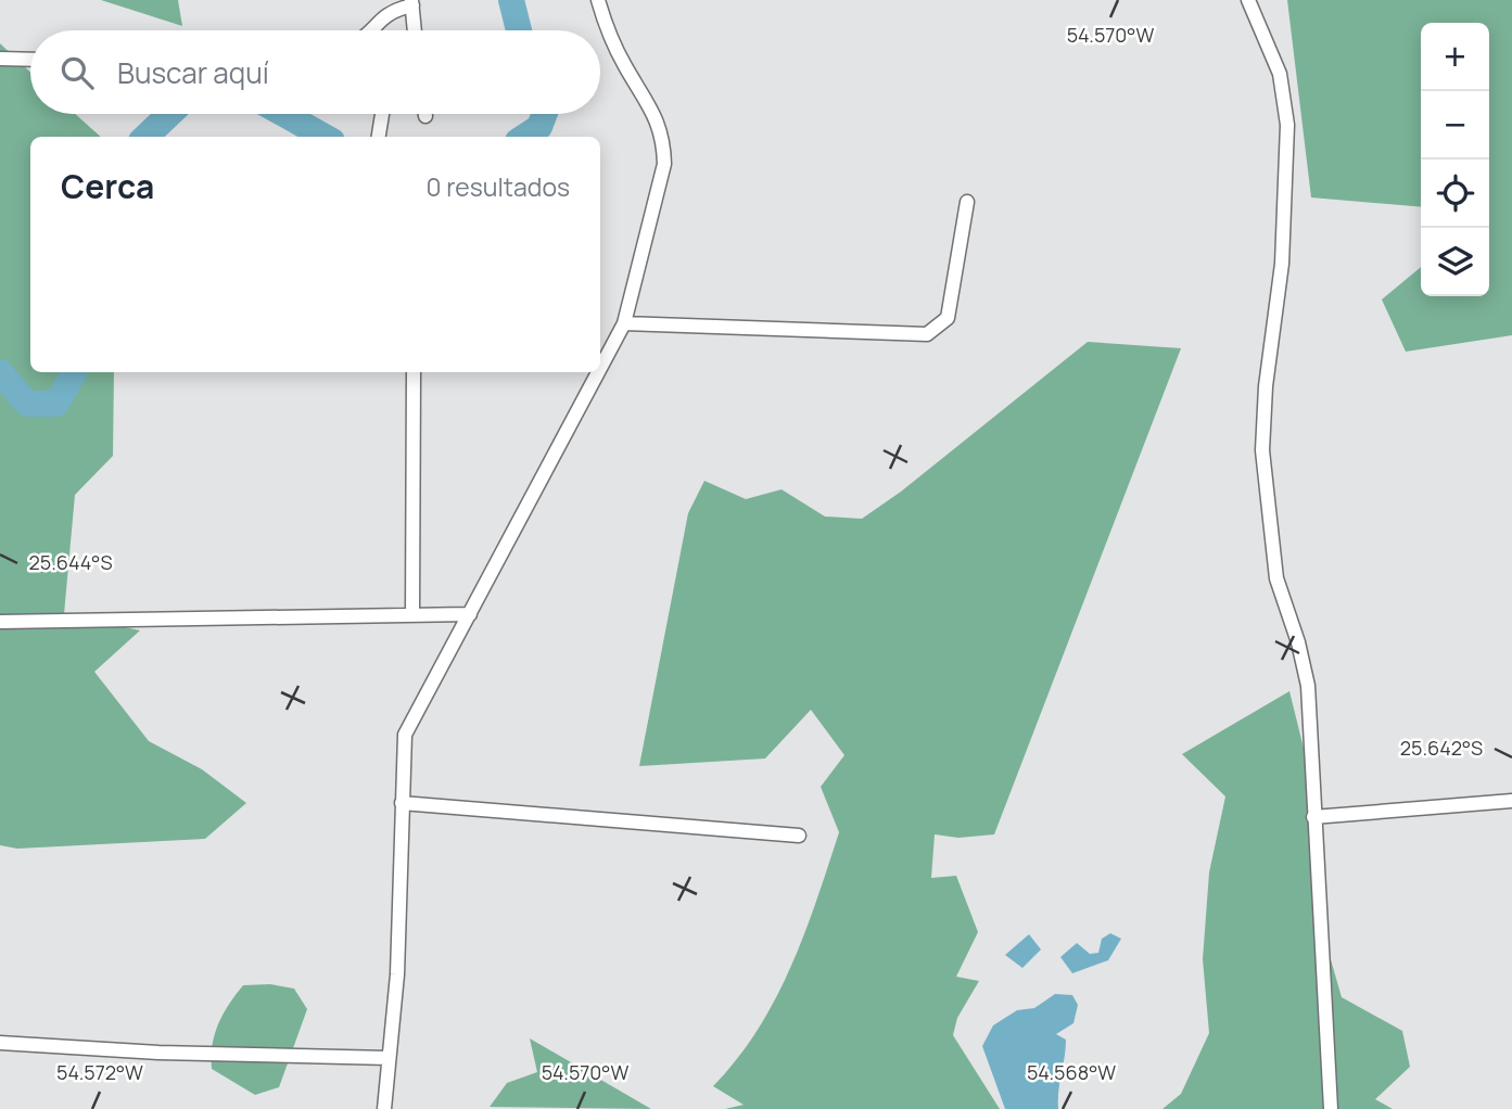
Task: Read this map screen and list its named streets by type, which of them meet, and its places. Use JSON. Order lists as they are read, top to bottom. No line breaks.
{"page":{"map_buttons":["+","−"],"search":"Buscar aquí","heading":["Cerca","0 resultados"]},"coordinates":["54.570°W","25.644°S","25.642°S","54.572°W","54.568°W"]}
